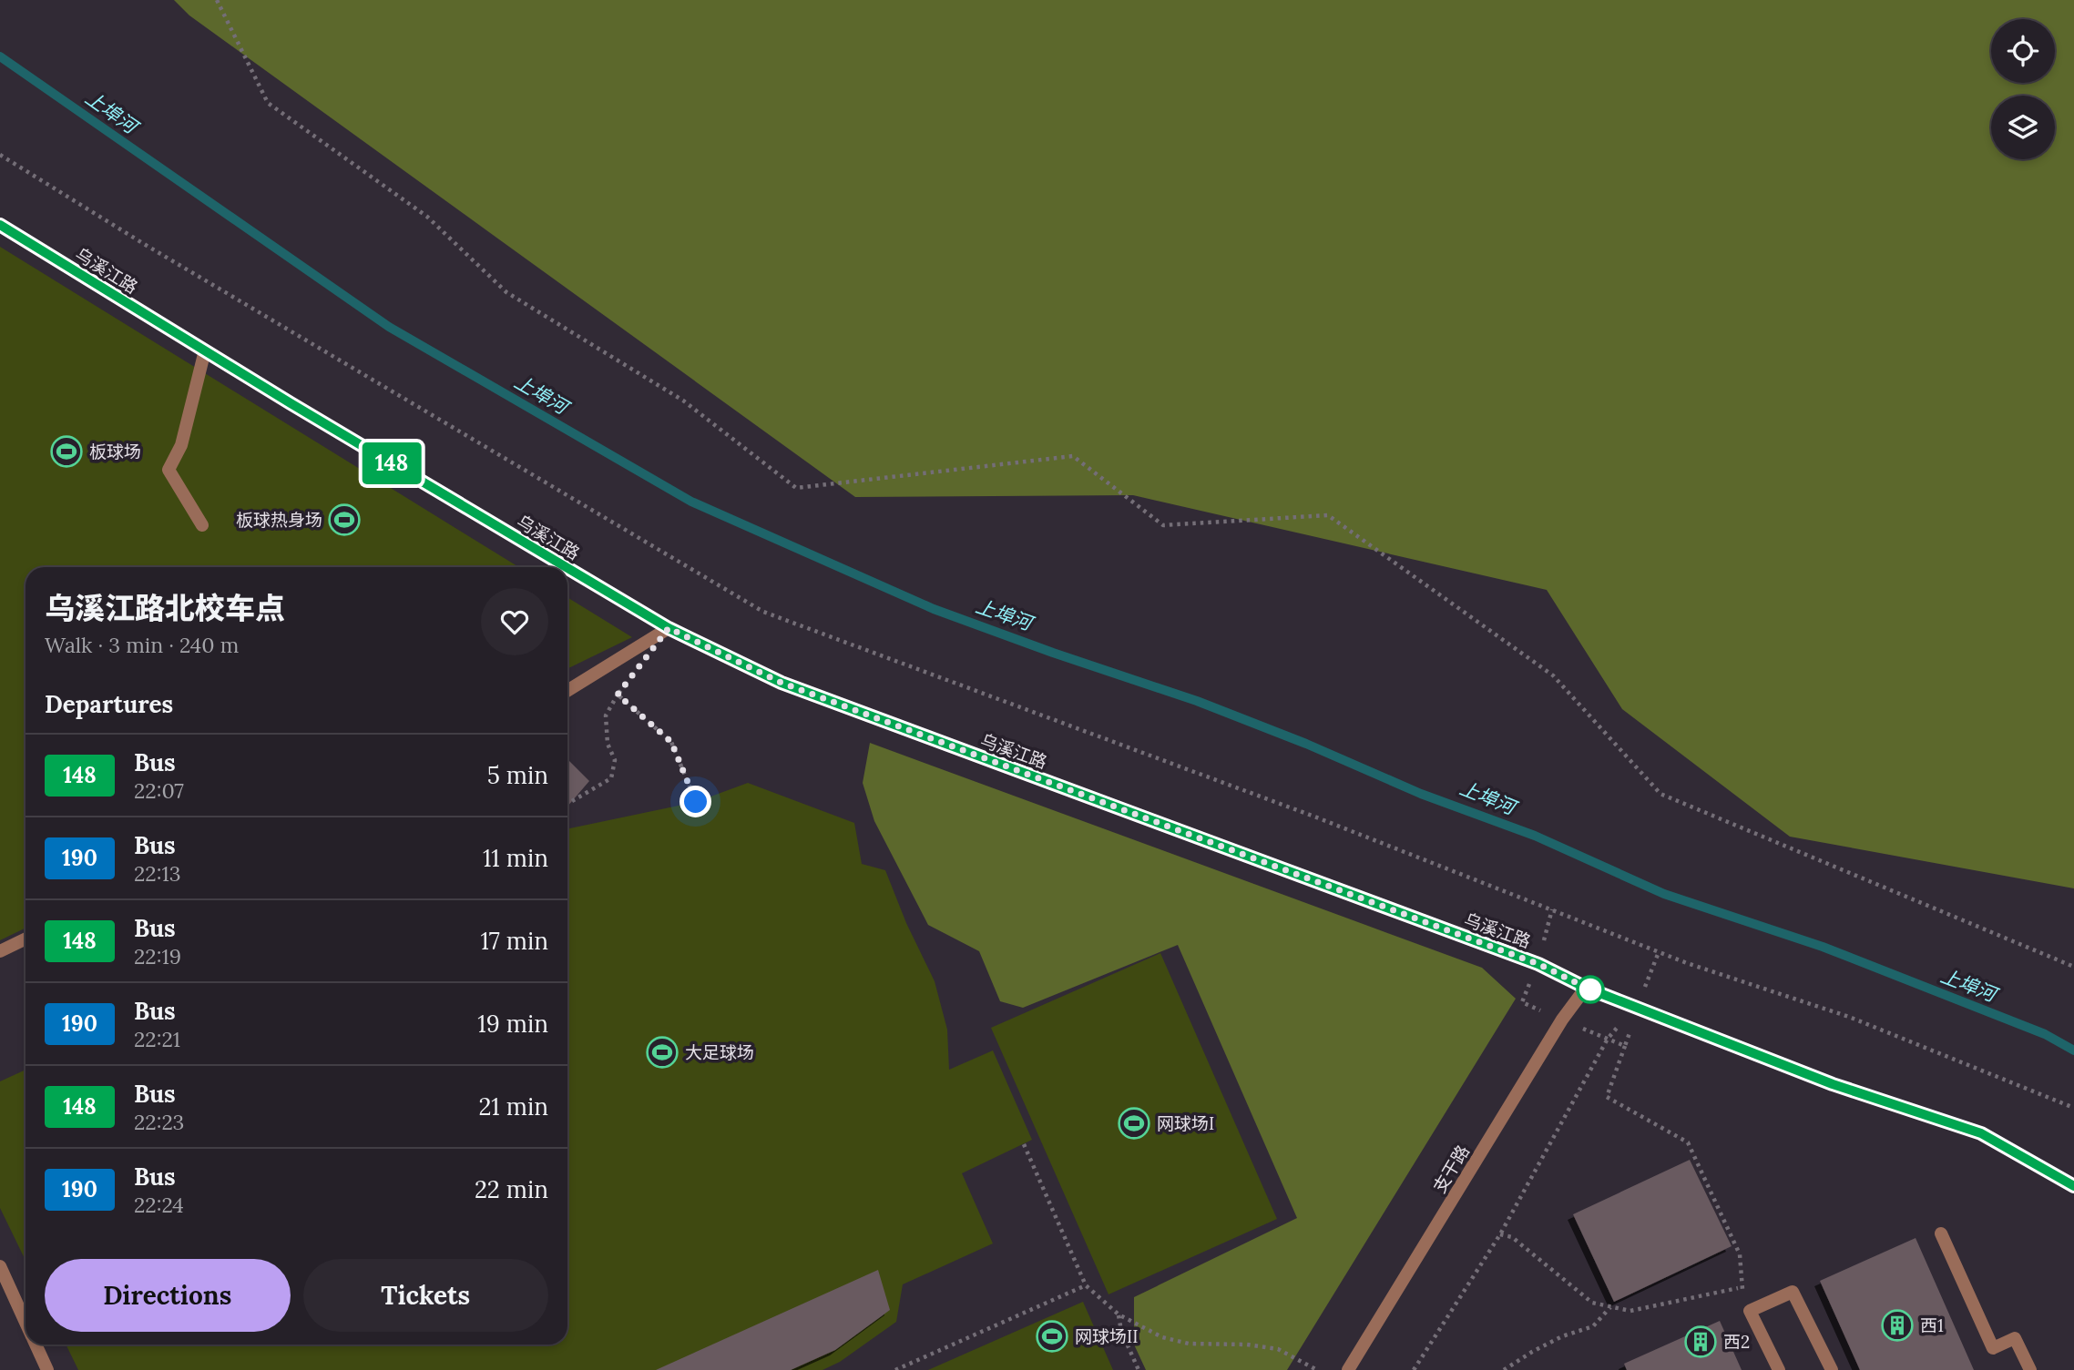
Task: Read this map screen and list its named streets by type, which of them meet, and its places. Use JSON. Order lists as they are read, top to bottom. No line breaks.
{"streets":{"street":["乌溪江路","支干路"]},"crossings":[["乌溪江路","支干路"]],"water":["上埠河"],"places":{"sports":["板球场","板球热身场","大足球场","网球场I","网球场II"],"building":["西1","西2"]},"lines":["bus line 148"],"page":{"on_map":"148","heading":[["乌溪江路北校车点","Walk · 3 min · 240 m"],"Departures"],"list":[{"mark":"148","name":"Bus","note":"22:07","value":"5 min"},{"mark":"190","name":"Bus","note":"22:13","value":"11 min"},{"mark":"148","name":"Bus","note":"22:19","value":"17 min"},{"mark":"190","name":"Bus","note":"22:21","value":"19 min"},{"mark":"148","name":"Bus","note":"22:23","value":"21 min"},{"mark":"190","name":"Bus","note":"22:24","value":"22 min"}],"buttons":["Directions","Tickets"]}}
